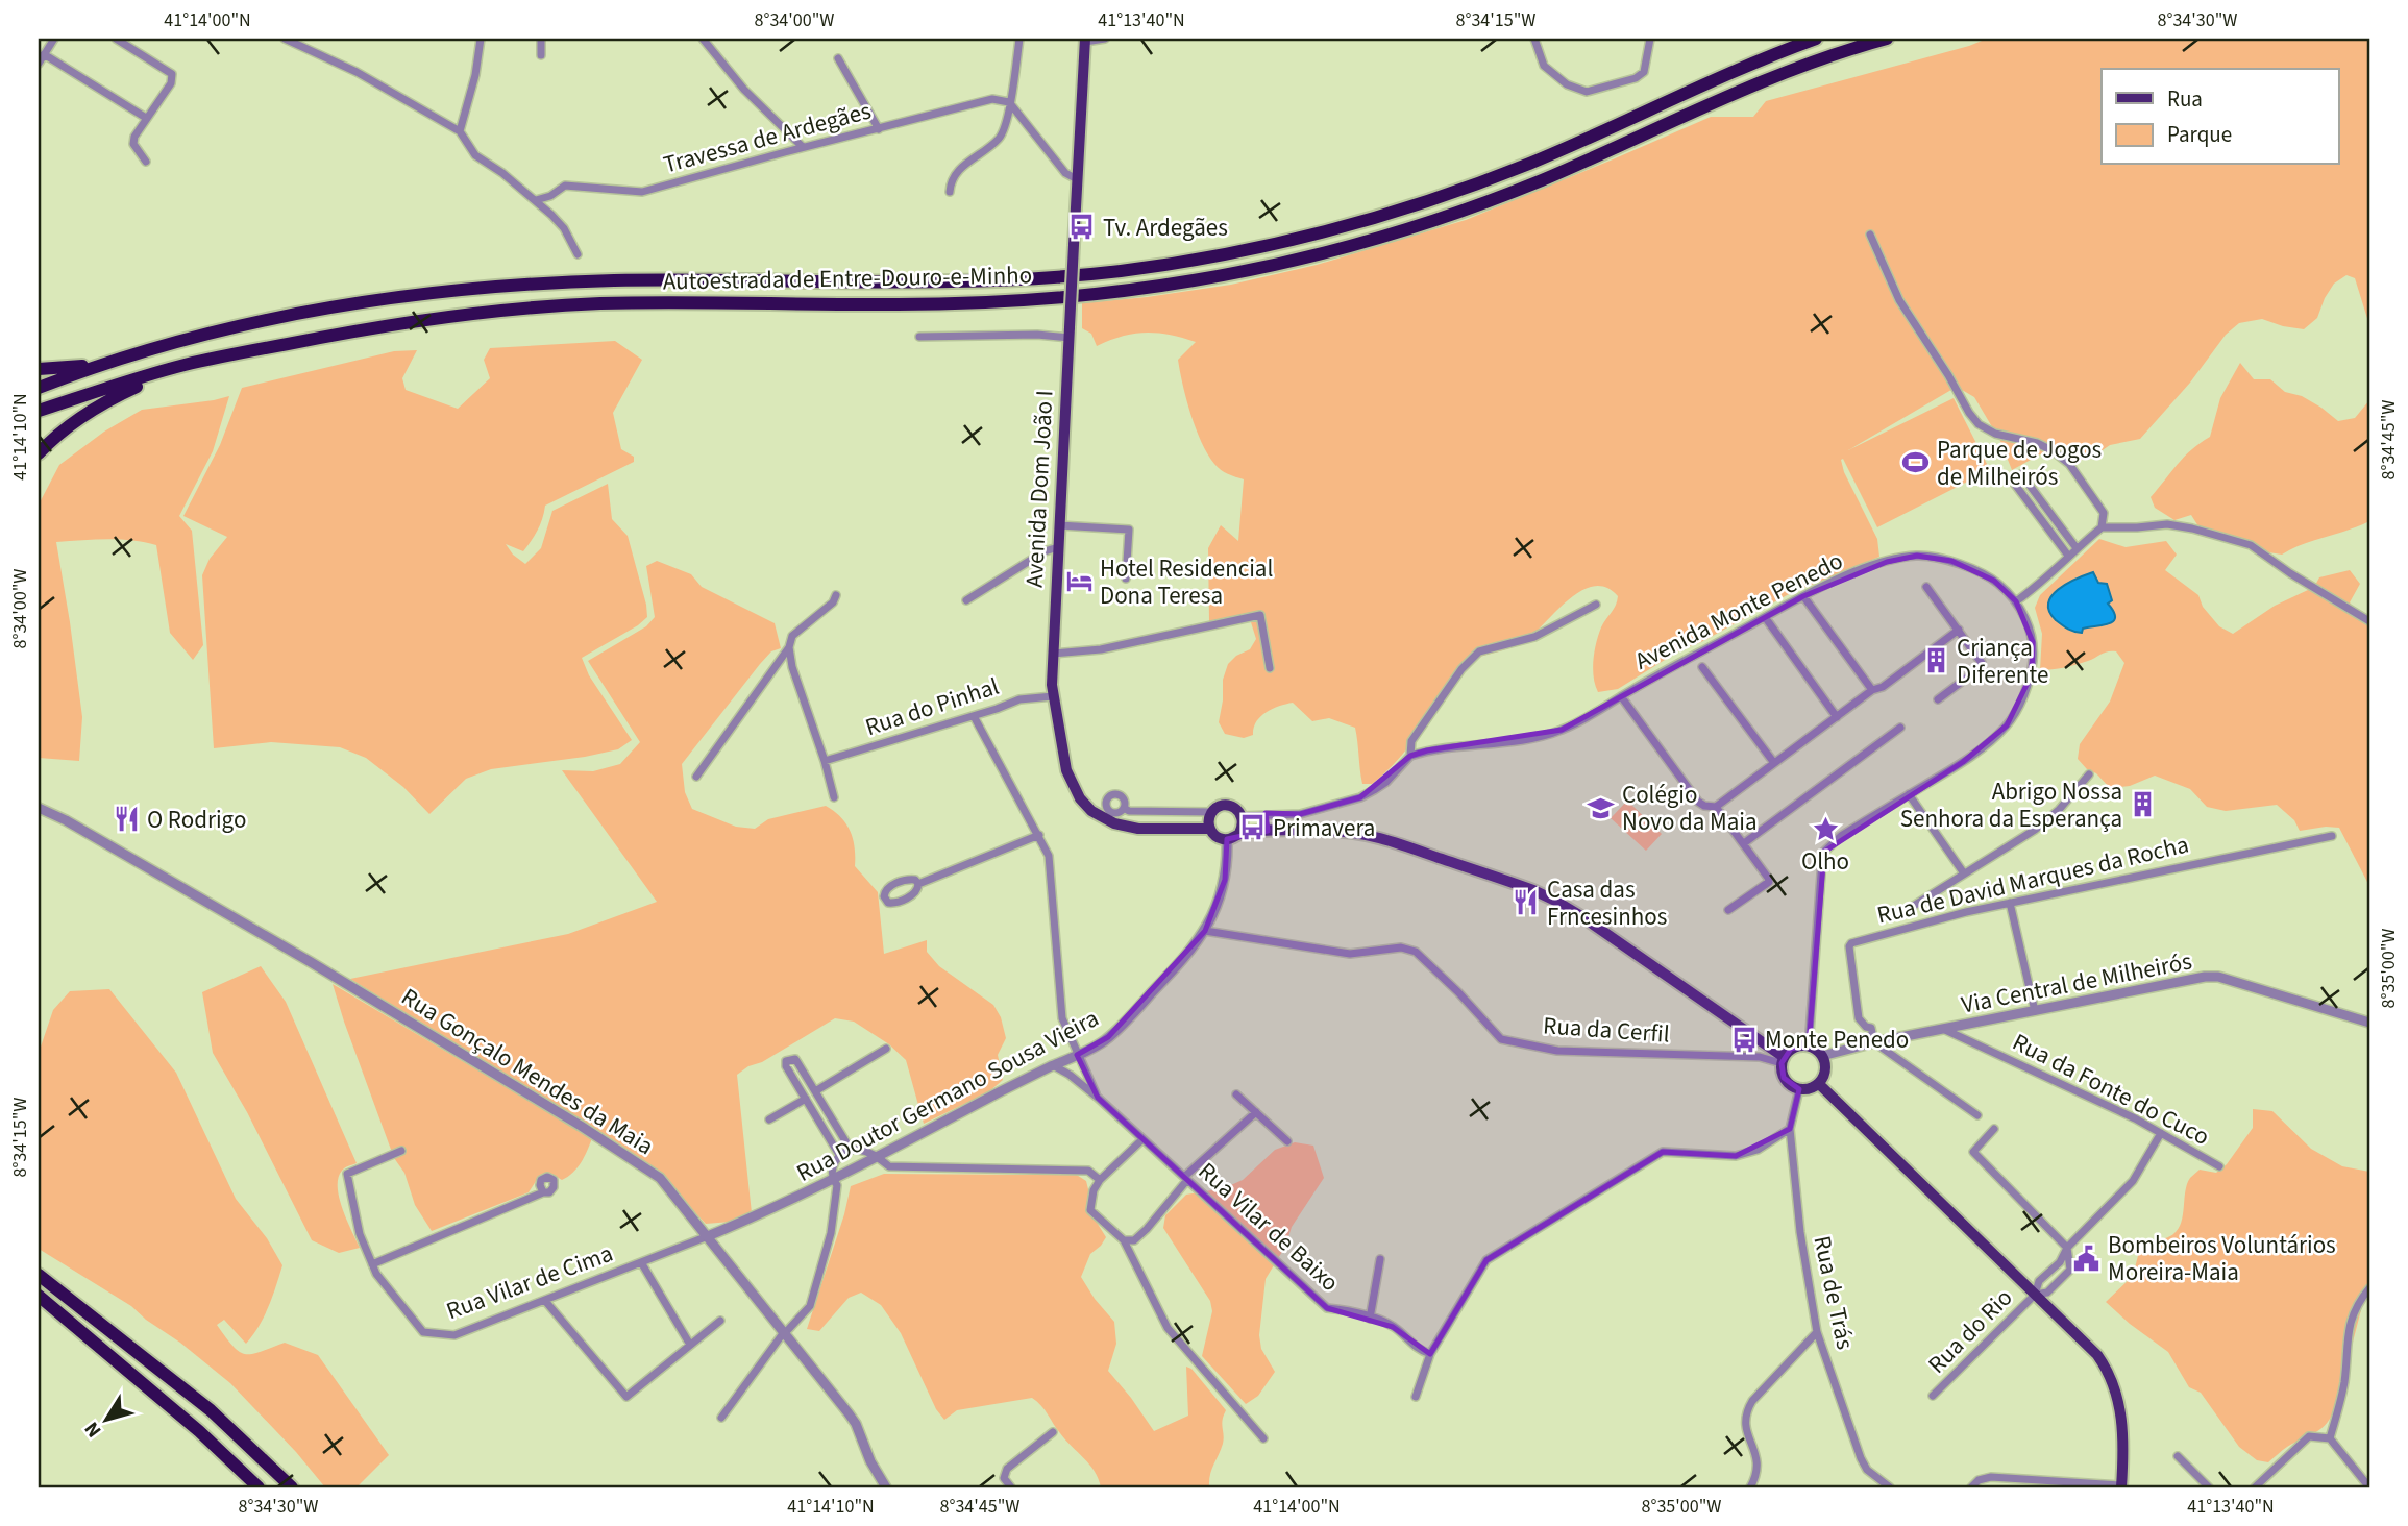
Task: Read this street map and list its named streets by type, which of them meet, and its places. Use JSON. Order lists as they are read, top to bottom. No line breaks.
{"streets":{"highway":["Autoestrada de Entre-Douro-e-Minho"],"main road":["Avenida Dom João I"],"street":["Travessa de Ardegães","Avenida Monte Penedo","Rua do Pinhal","Rua de David Marques da Rocha","Via Central de Milheirós","Rua da Cerfil","Rua Gonçalo Mendes da Maia","Rua da Fonte do Cuco","Rua Doutor Germano Sousa Vieira","Rua Vilar de Baixo","Rua Vilar de Cima","Rua de Trás","Rua do Rio"]},"crossings":[["Avenida Dom João I","Rua do Pinhal"],["Avenida Dom João I","Rua Doutor Germano Sousa Vieira"],["Avenida Monte Penedo","Via Central de Milheirós"],["Avenida Monte Penedo","Rua da Cerfil"],["Avenida Monte Penedo","Rua de Trás"],["Rua do Pinhal","Rua Vilar de Baixo"],["Rua de David Marques da Rocha","Via Central de Milheirós"],["Via Central de Milheirós","Rua da Cerfil"],["Via Central de Milheirós","Rua da Fonte do Cuco"],["Via Central de Milheirós","Rua de Trás"],["Rua da Cerfil","Rua Doutor Germano Sousa Vieira"],["Rua da Cerfil","Rua de Trás"],["Rua Gonçalo Mendes da Maia","Rua Doutor Germano Sousa Vieira"],["Rua Gonçalo Mendes da Maia","Rua Vilar de Cima"],["Rua da Fonte do Cuco","Rua do Rio"],["Rua Doutor Germano Sousa Vieira","Rua Vilar de Baixo"],["Rua Doutor Germano Sousa Vieira","Rua Vilar de Cima"]],"places":{"bus stop":["Tv. Ardegães","Primavera","Monte Penedo"],"sports":["Parque de Jogos de Milheirós"],"hotel":["Hotel Residencial Dona Teresa"],"building":["Criança Diferente","Abrigo Nossa Senhora da Esperança"],"school or university":["Colégio Novo da Maia"],"restaurant":["O Rodrigo","Casa das Frncesinhos"],"place":["Olho"],"public building":["Bombeiros Voluntários Moreira-Maia"]},"legend":["Rua","Parque"],"north":"bottom left","coordinates":["41°14'00\"N","8°34'00\"W","41°13'40\"N","8°34'15\"W","8°34'30\"W","41°14'10\"N","8°34'45\"W","8°35'00\"W"]}
